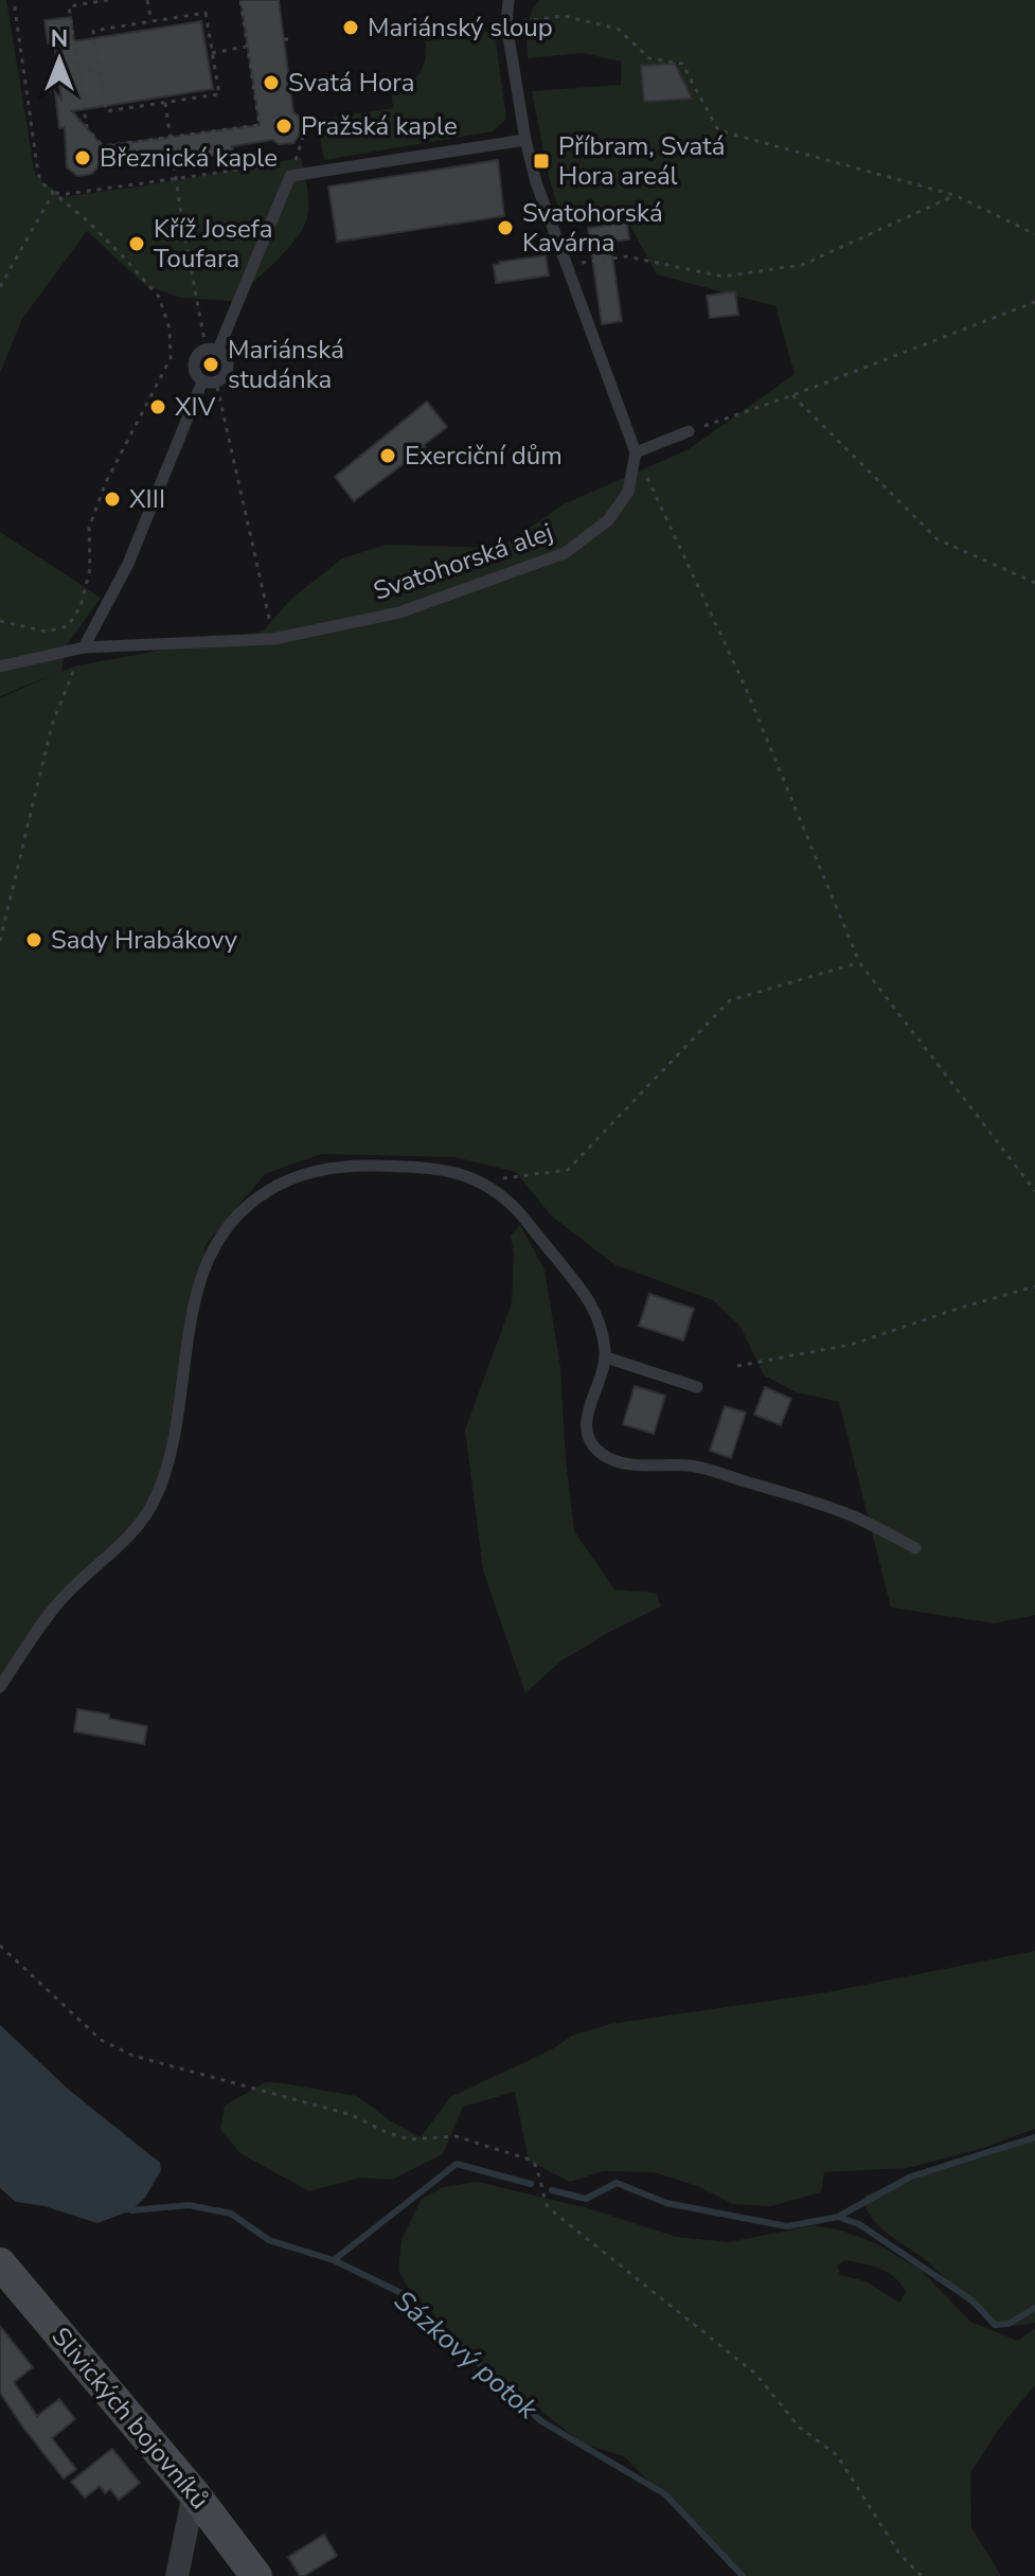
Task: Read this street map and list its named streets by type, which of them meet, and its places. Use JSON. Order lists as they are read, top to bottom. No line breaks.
{"streets":{"street":["Slivických bojovníků"],"lane":["Svatohorská alej"]},"water":["Sázkový potok"],"places":{"other":["Mariánský sloup","Svatá Hora","Pražská kaple","Březnická kaple","Svatohorská Kavárna","Kříž Josefa Toufara","Mariánská studánka","XIV","Exerciční dům","XIII","Sady Hrabákovy"],"transit":["Příbram, Svatá Hora areál"]},"north":"top"}
